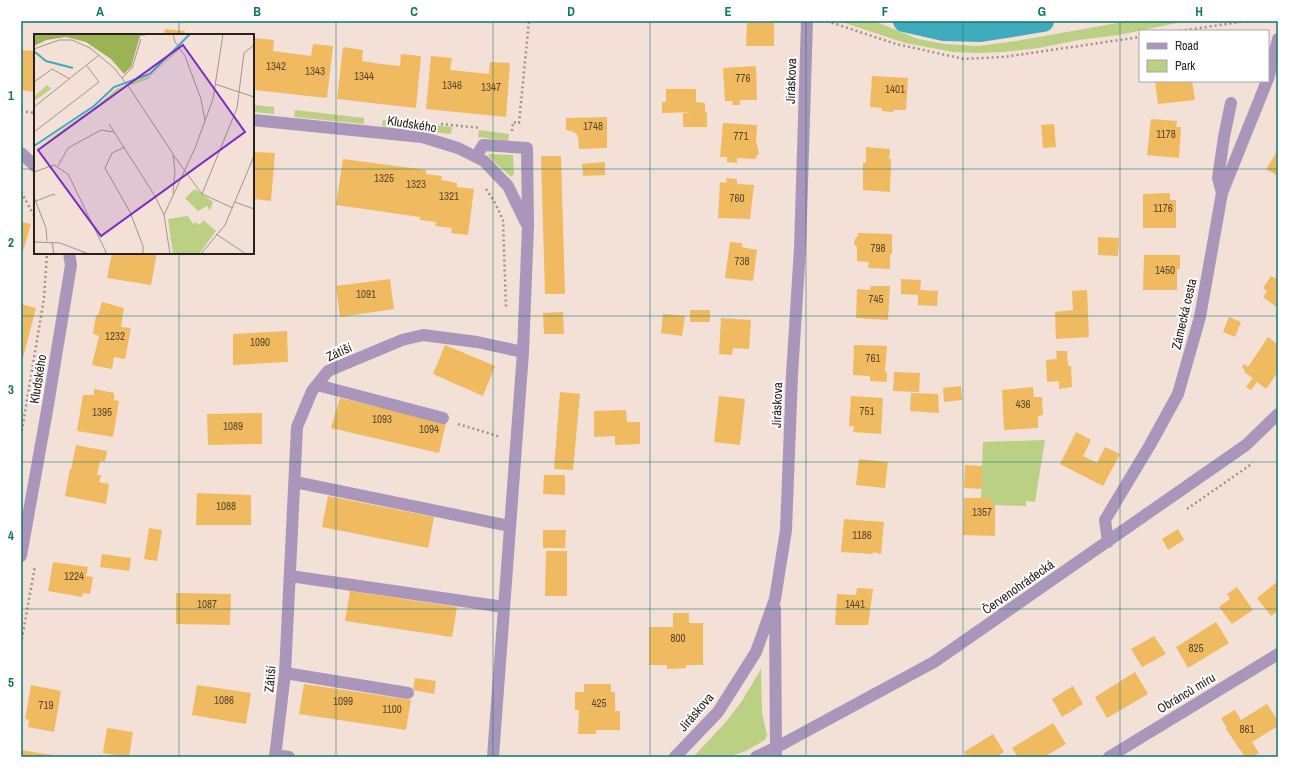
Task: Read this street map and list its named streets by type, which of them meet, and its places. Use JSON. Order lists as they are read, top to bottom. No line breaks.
{"streets":{"street":["Jiráskova","Kludského","Zámecká cesta","Zátiší","Červenohrádecká","Obránců míru"]},"crossings":[["Zámecká cesta","Červenohrádecká"]],"house_numbers":["1342","1343","1344","776","1346","1347","1401","1748","1178","771","1325","1323","1321","760","1176","798","738","1450","1091","745","1232","1090","761","436","751","1395","1093","1089","1094","1088","1357","1186","1224","1087","1441","800","825","1086","1099","425","719","1100","861"],"legend":["Road","Park"],"grid":{"columns":["A","B","C","D","E","F","G","H"],"rows":["1","2","3","4","5"]}}
